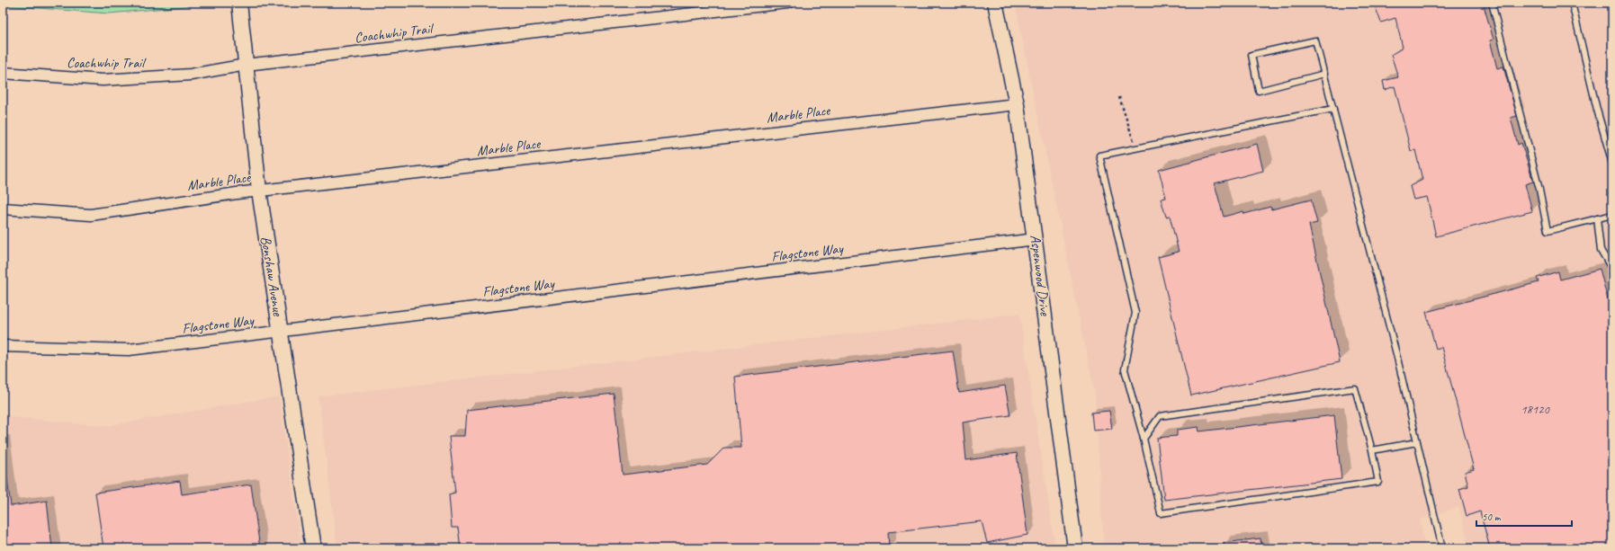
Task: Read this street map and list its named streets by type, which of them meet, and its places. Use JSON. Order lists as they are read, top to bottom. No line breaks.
{"streets":{"street":["Coachwhip Trail","Marble Place","Flagstone Way","Aspenwood Drive","Bonshaw Avenue"]},"crossings":[["Coachwhip Trail","Bonshaw Avenue"],["Marble Place","Aspenwood Drive"],["Marble Place","Bonshaw Avenue"],["Flagstone Way","Aspenwood Drive"],["Flagstone Way","Bonshaw Avenue"]],"house_numbers":["18120"],"scale_bar":"50 m"}
